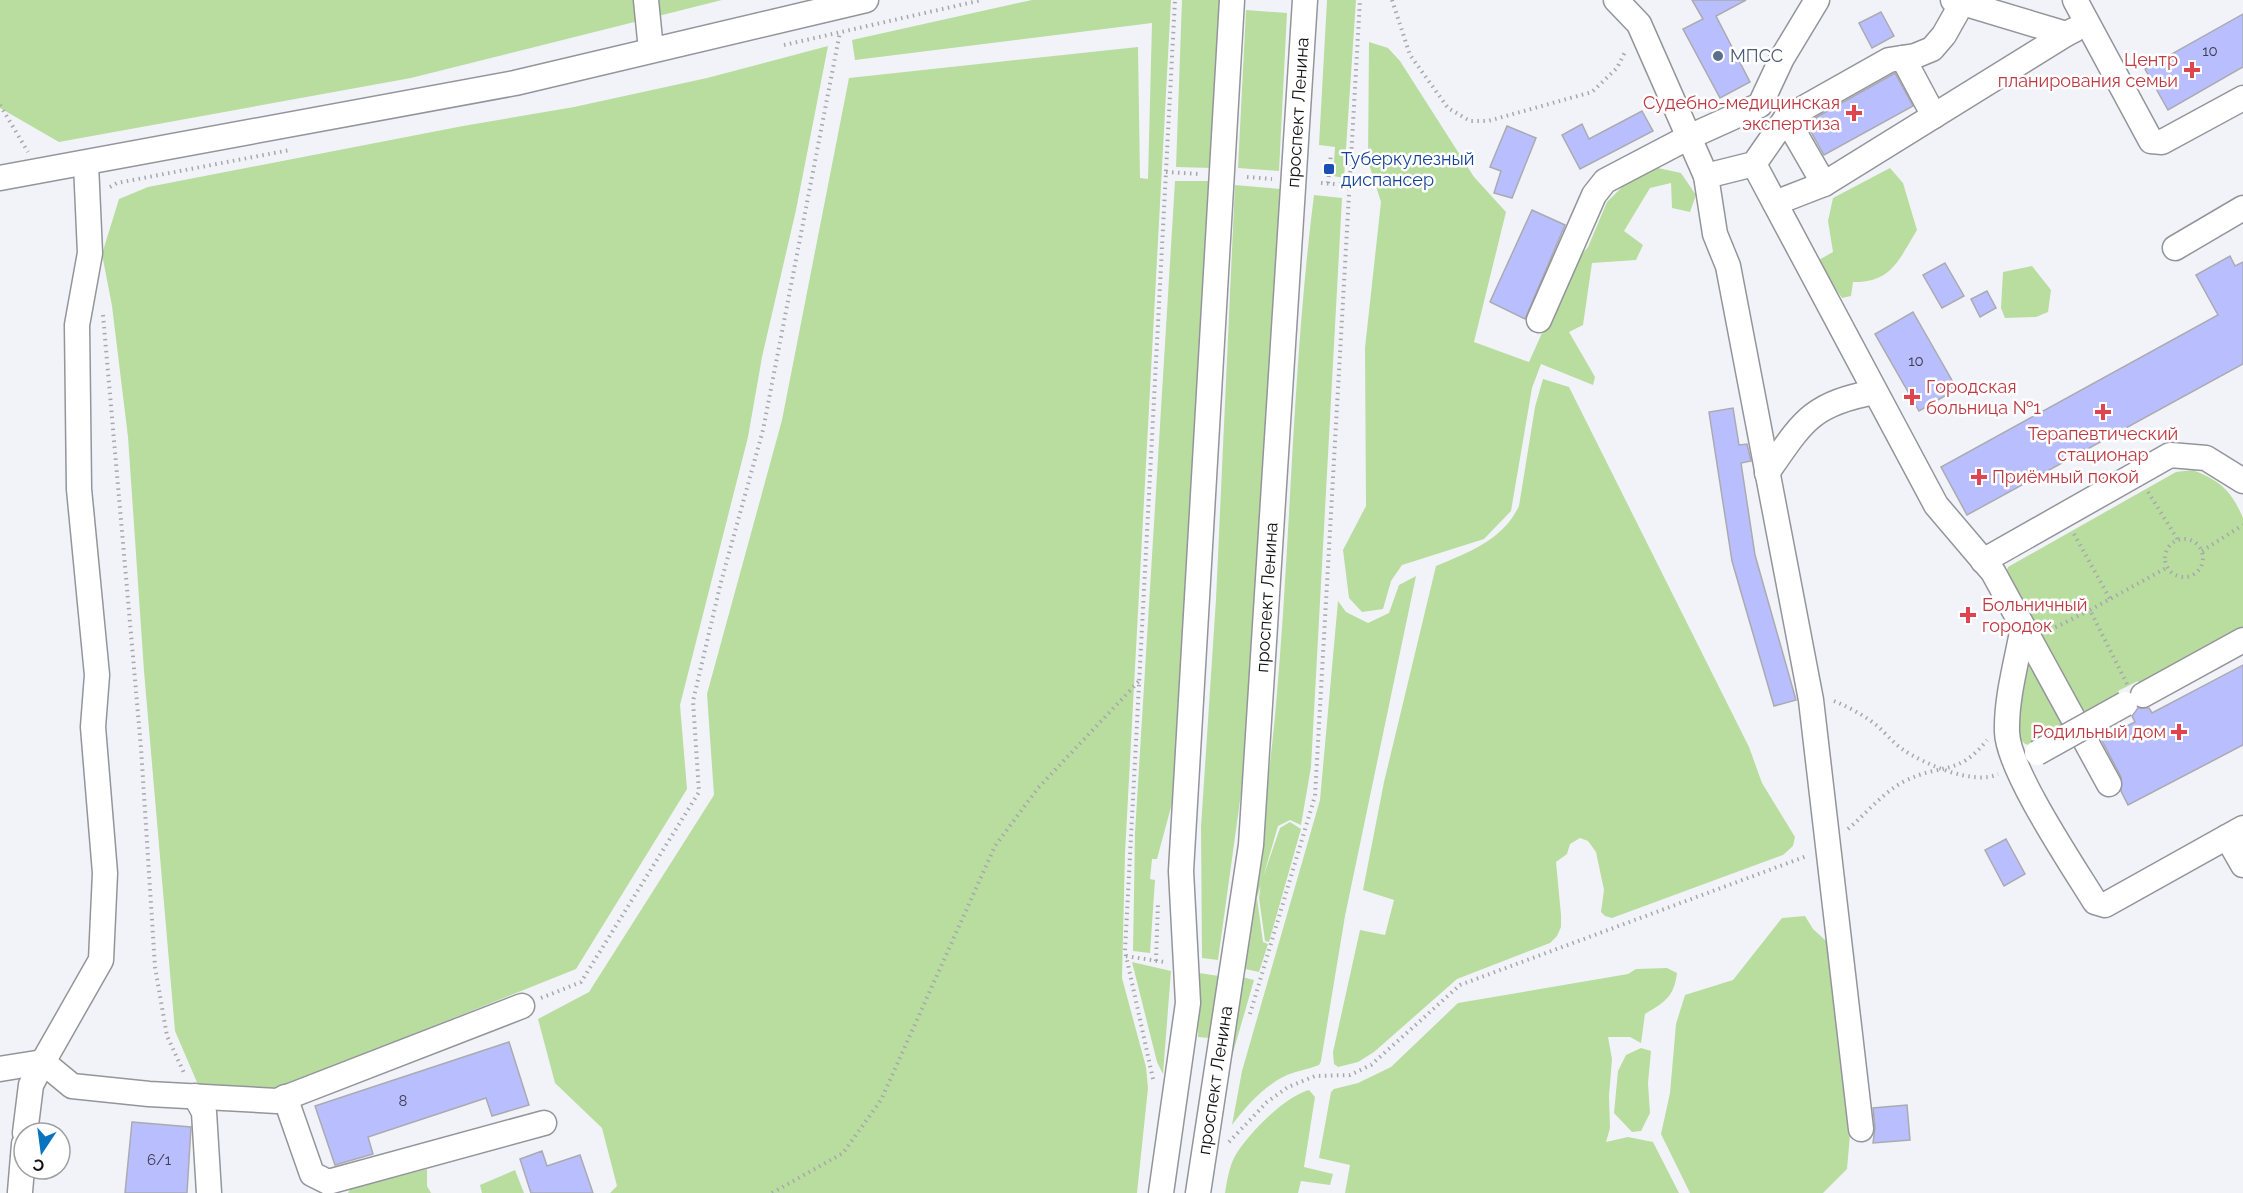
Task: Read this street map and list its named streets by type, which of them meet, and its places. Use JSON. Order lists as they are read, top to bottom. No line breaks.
{"streets":{"street":["проспект Ленина"]},"places":{"other":["МПСС"],"health":["Центр планирования семьи","Судебно-медицинская экспертиза","Городская больница №1","Терапевтический стационар","Приёмный покой","Больничный городок","Родильный дом"],"transit":["Туберкулезный диспансер"]},"house_numbers":["10","10","8","6/1"],"north":"bottom"}
